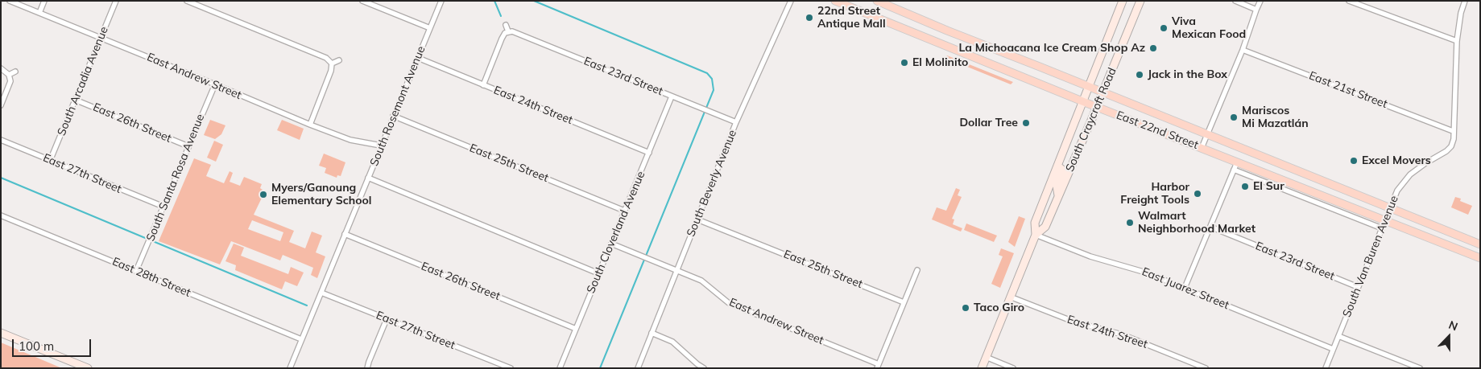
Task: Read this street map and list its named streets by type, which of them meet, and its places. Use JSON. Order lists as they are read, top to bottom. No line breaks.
{"streets":{"main road":["South Craycroft Road","East 22nd Street"],"street":["East Andrew Street","East 23rd Street","South Arcadia Avenue","East 21st Street","East 24th Street","South Rosemont Avenue","East 26th Street","East 25th Street","East 27th Street","South Santa Rosa Avenue","South Beverly Avenue","South Cloverland Avenue","South Van Buren Avenue","East 28th Street","East Juarez Street"]},"crossings":[["East Andrew Street","South Arcadia Avenue"],["East Andrew Street","South Rosemont Avenue"],["East Andrew Street","South Santa Rosa Avenue"],["East Andrew Street","South Beverly Avenue"],["East Andrew Street","South Cloverland Avenue"],["East 23rd Street","South Beverly Avenue"],["East 23rd Street","South Cloverland Avenue"],["East 23rd Street","South Van Buren Avenue"],["South Arcadia Avenue","East 26th Street"],["South Arcadia Avenue","East 27th Street"],["East 21st Street","South Van Buren Avenue"],["East 24th Street","South Rosemont Avenue"],["East 24th Street","South Craycroft Road"],["East 24th Street","South Cloverland Avenue"],["South Rosemont Avenue","East 26th Street"],["South Rosemont Avenue","East 25th Street"],["South Rosemont Avenue","East 27th Street"],["South Rosemont Avenue","East 28th Street"],["South Craycroft Road","East 22nd Street"],["South Craycroft Road","East Juarez Street"],["East 26th Street","South Santa Rosa Avenue"],["East 26th Street","South Cloverland Avenue"],["East 22nd Street","South Van Buren Avenue"],["East 25th Street","South Beverly Avenue"],["East 25th Street","South Cloverland Avenue"],["East 27th Street","South Santa Rosa Avenue"],["South Santa Rosa Avenue","East 28th Street"],["South Van Buren Avenue","East Juarez Street"]],"places":["22nd Street Antique Mall","Viva Mexican Food","La Michoacana Ice Cream Shop Az","El Molinito","Jack in the Box","Mariscos Mi Mazatlán","Dollar Tree","Excel Movers","El Sur","Harbor Freight Tools","Myers/Ganoung Elementary School","Walmart Neighborhood Market","Taco Giro"],"scale_bar":"100 m","north":"top"}
